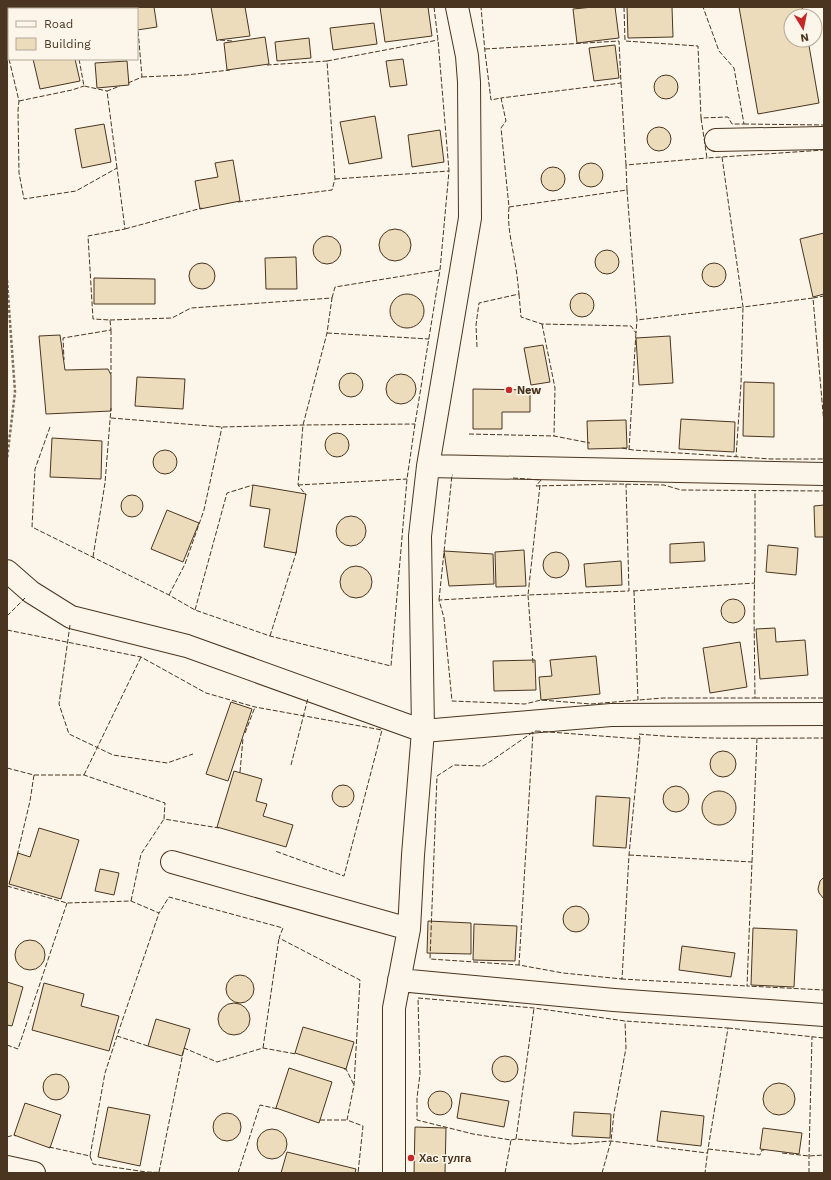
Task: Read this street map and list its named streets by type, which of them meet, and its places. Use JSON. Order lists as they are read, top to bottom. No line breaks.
{"places":["New","Хас тулга"],"legend":["Road","Building"],"north":"bottom"}
